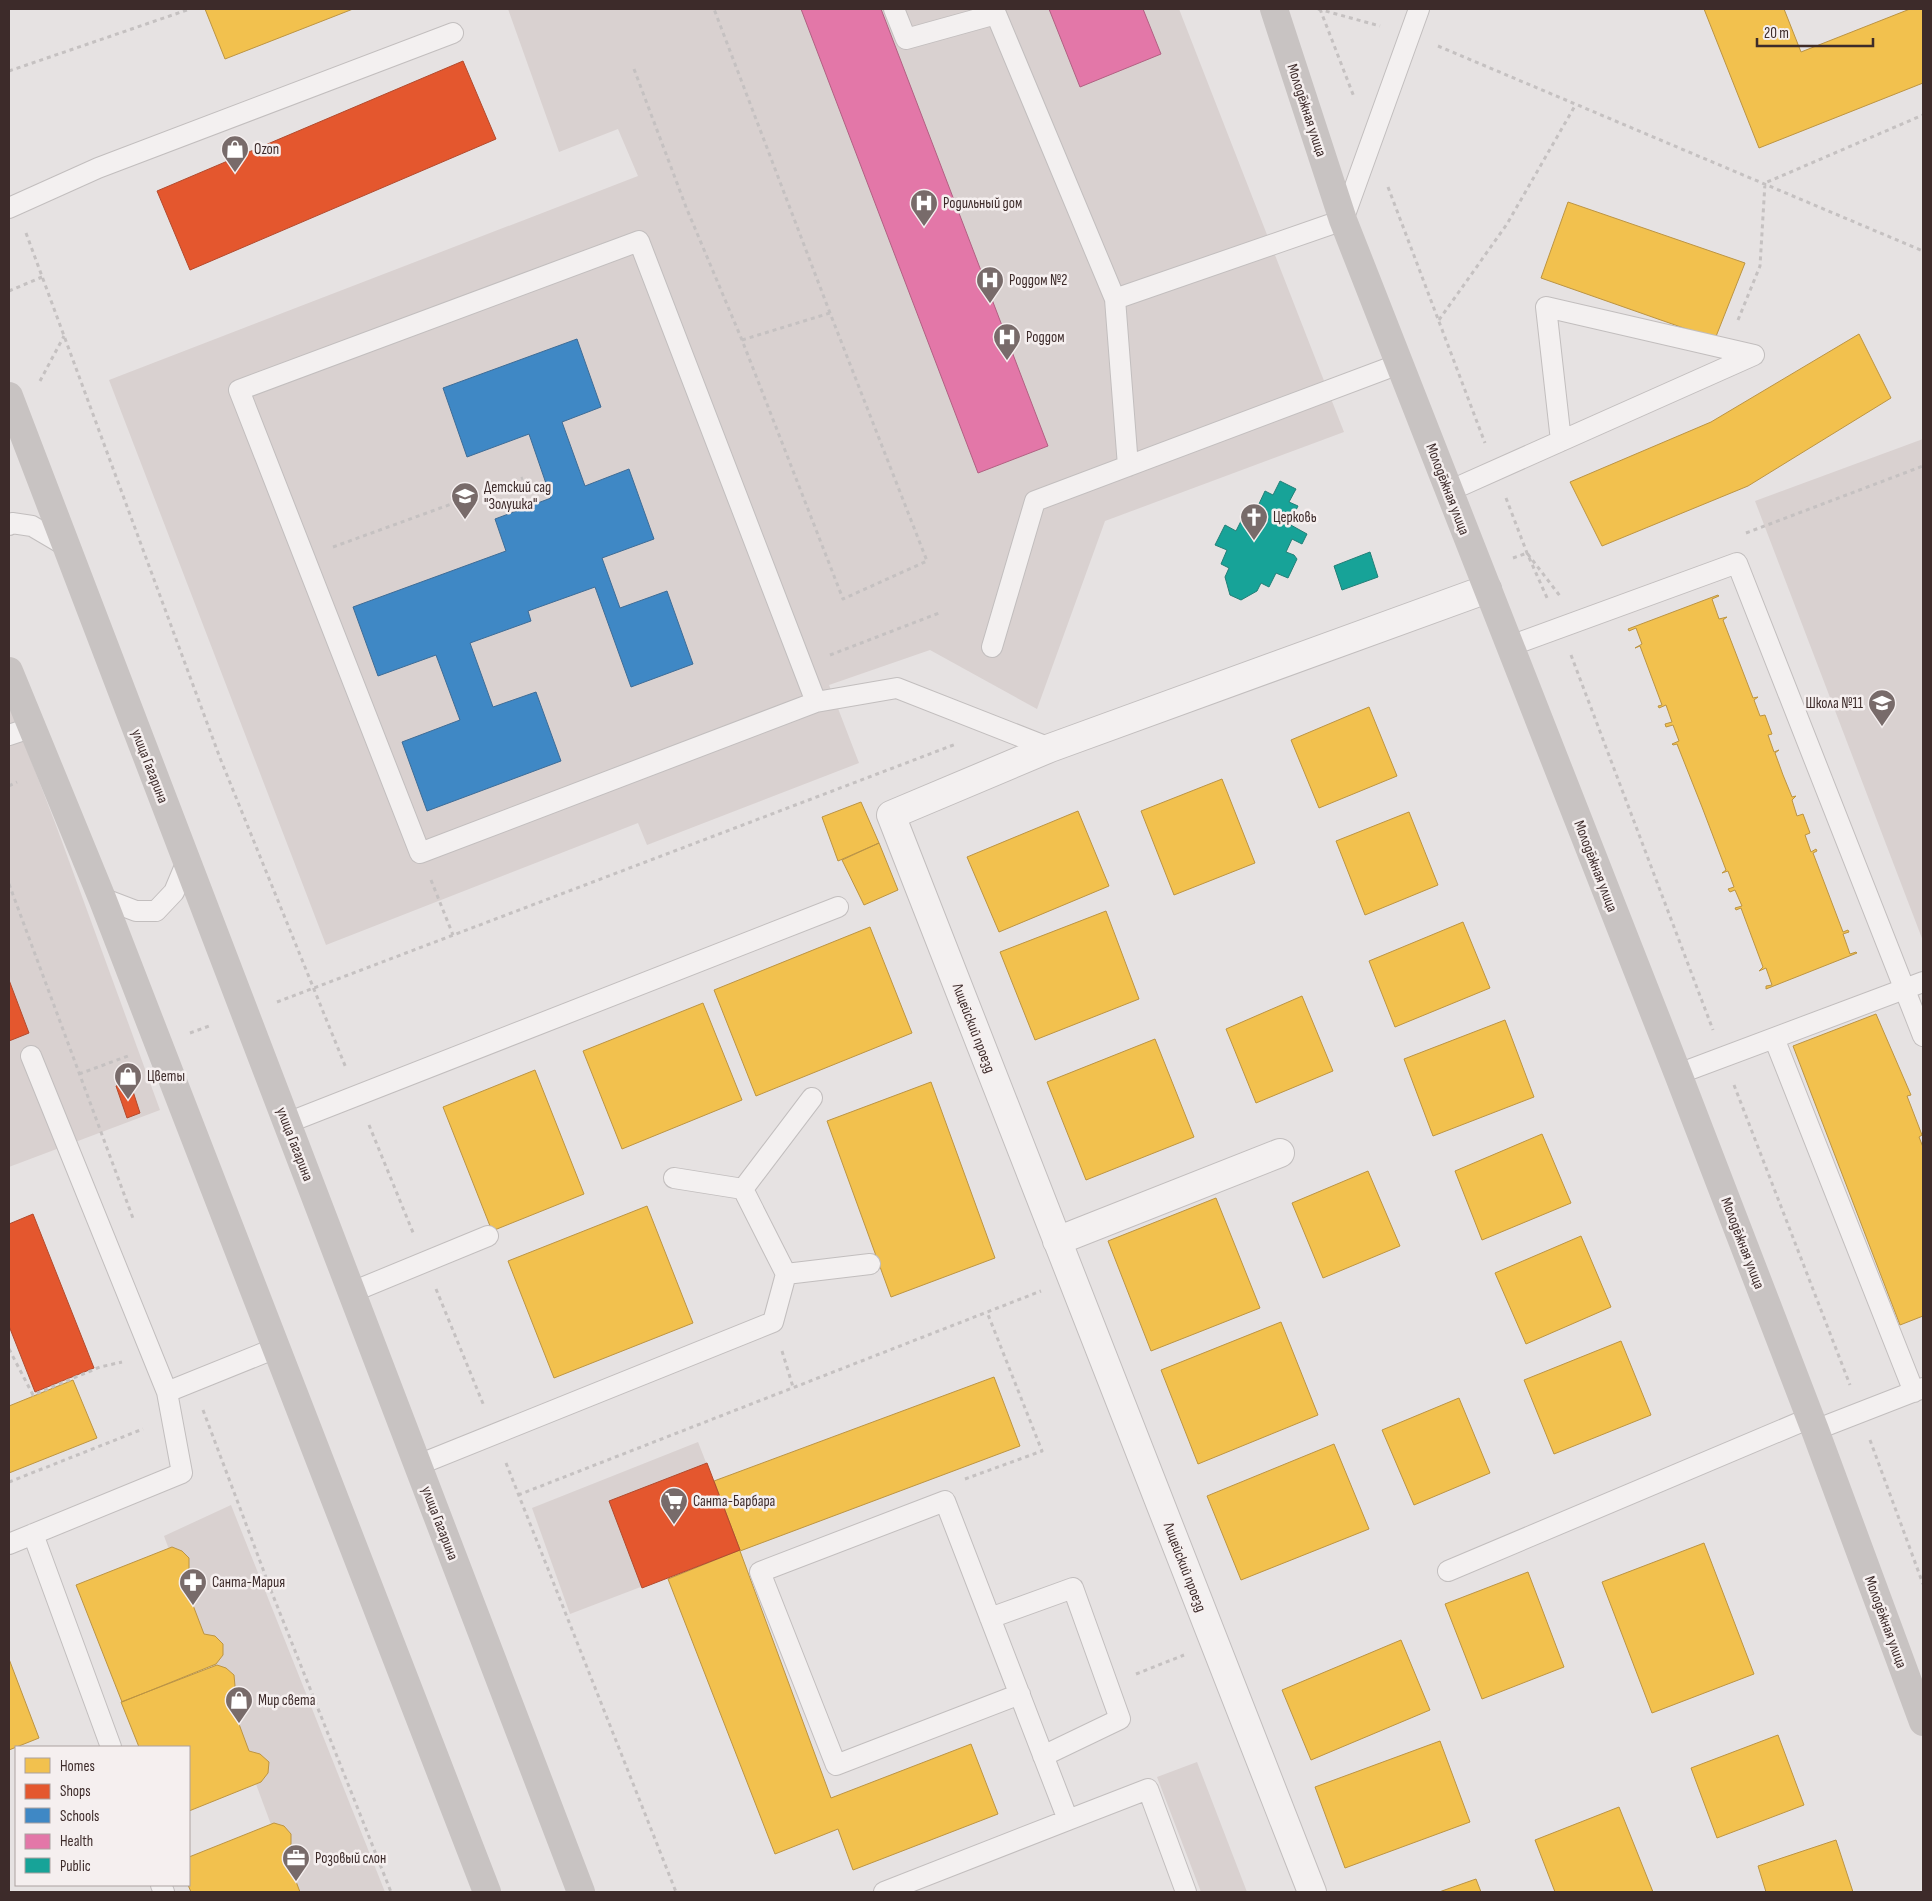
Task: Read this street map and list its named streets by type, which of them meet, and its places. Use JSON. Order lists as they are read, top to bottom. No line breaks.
{"streets":{"street":["Молодёжная улица","улица Гагарина","Лицейский проезд"]},"places":{"shop":["Ozon","Цветы","Мир света"],"hospital":["Родильный дом","Роддом №2","Роддом"],"school or university":["Детский сад \"Золушка\"","Школа №11"],"church":["Церковь"],"supermarket":["Санта-Барбара"],"pharmacy":["Санта-Мария"],"office":["Розовый слон"]},"legend":["Homes","Shops","Schools","Health","Public"],"scale_bar":"20 m"}
